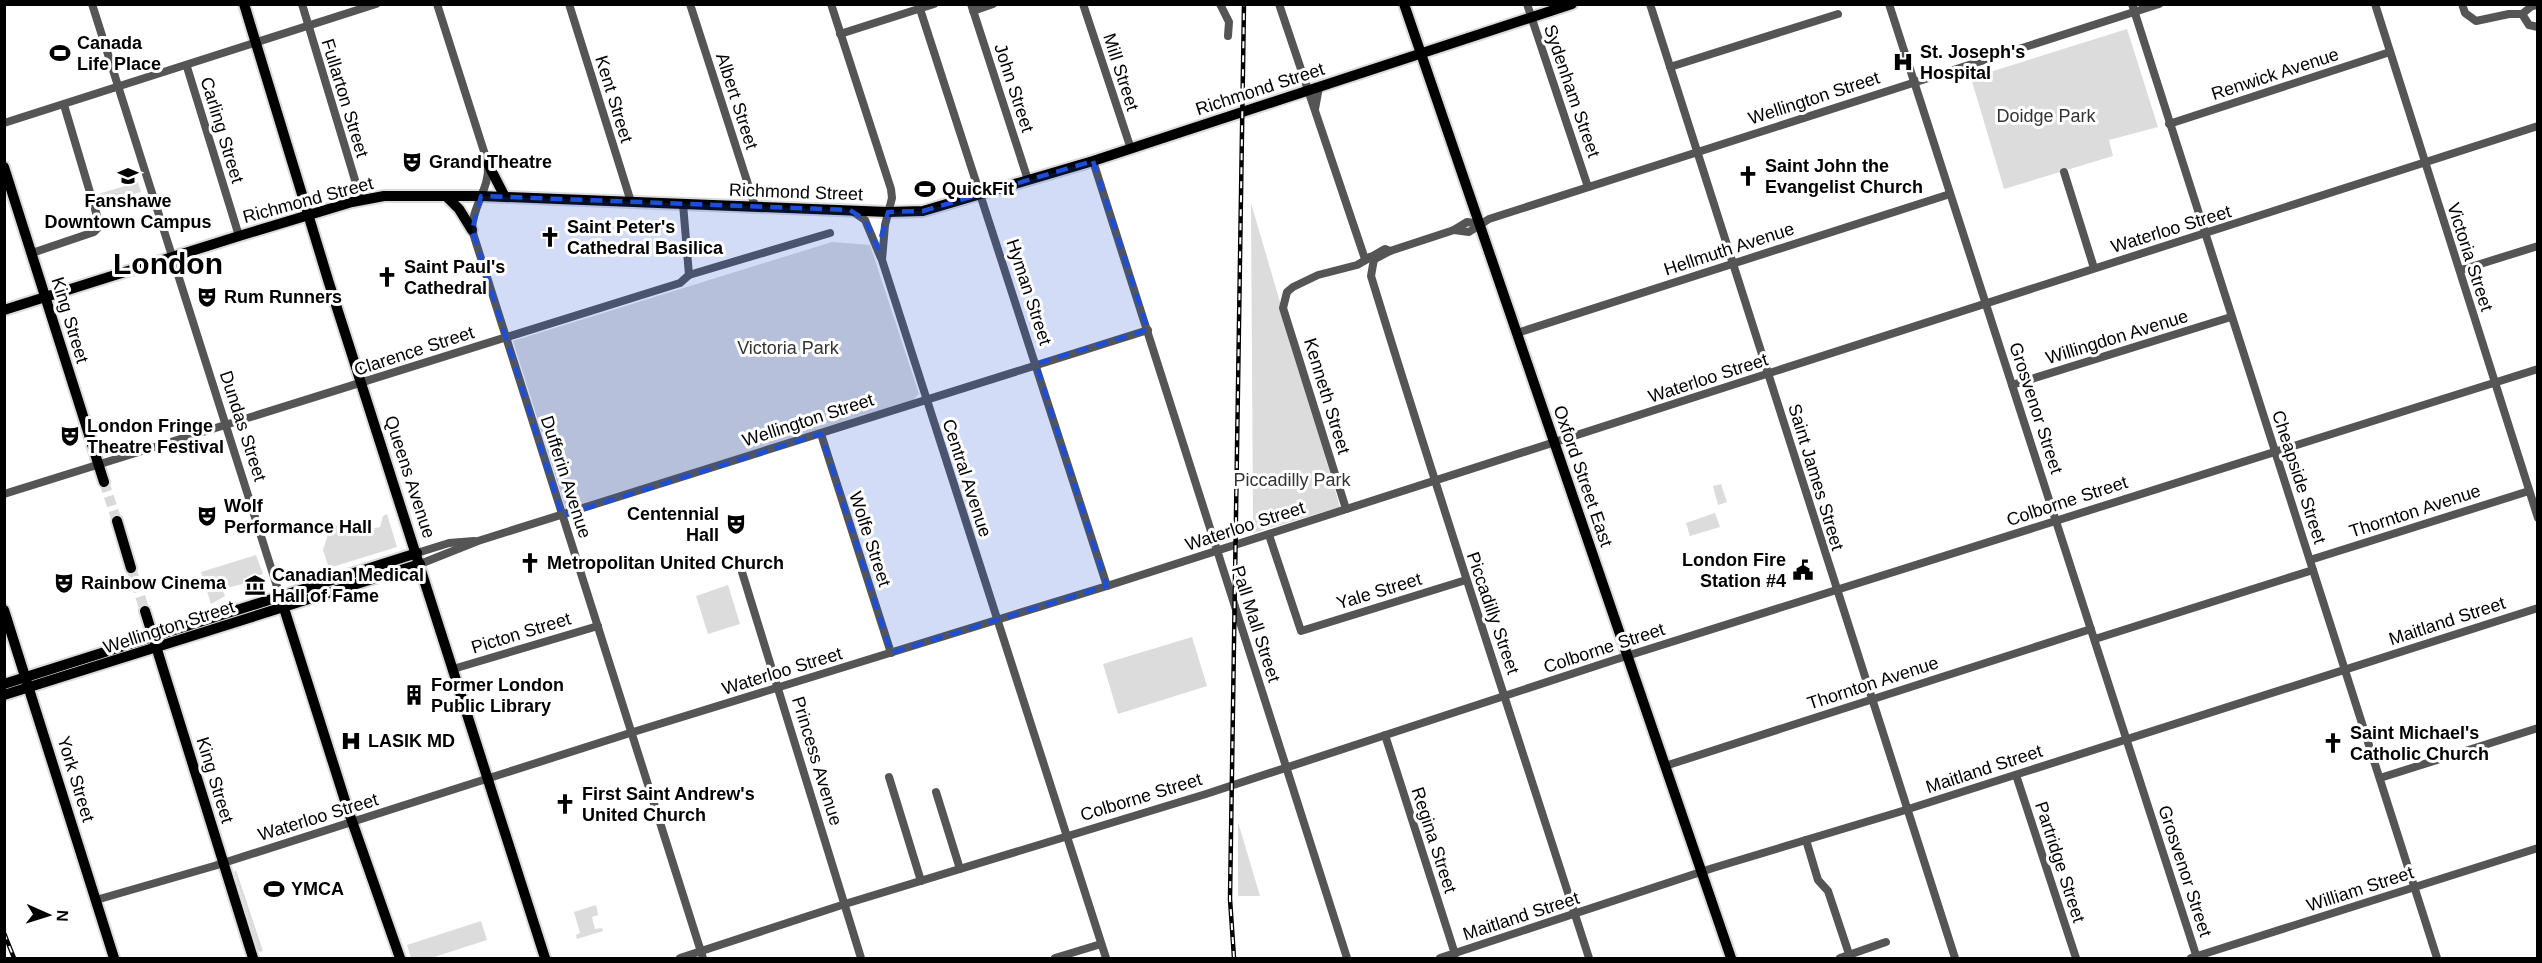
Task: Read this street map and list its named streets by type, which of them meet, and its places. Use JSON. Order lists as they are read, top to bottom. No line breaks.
{"streets":{"main road":["Richmond Street","Wellington Street","King Street","Dundas Street","Oxford Street East","Queens Avenue","York Street"],"street":["Mill Street","Renwick Avenue","John Street","Sydenham Street","Fullarton Street","Kent Street","Albert Street","Carling Street","Waterloo Street","Hellmuth Avenue","Victoria Street","Hyman Street","Willingdon Avenue","Clarence Street","Kenneth Street","Grosvenor Street","Dufferin Avenue","Saint James Street","Cheapside Street","Central Avenue","Colborne Street","Thornton Avenue","Wolfe Street","Yale Street","Piccadilly Street","Maitland Street","Pall Mall Street","Picton Street","Princess Avenue","Regina Street","Partridge Street","William Street"]},"crossings":[["Mill Street","Richmond Street"],["Renwick Avenue","Victoria Street"],["Renwick Avenue","Cheapside Street"],["John Street","Richmond Street"],["Richmond Street","Sydenham Street"],["Richmond Street","Fullarton Street"],["Richmond Street","Kent Street"],["Richmond Street","Albert Street"],["Richmond Street","Carling Street"],["Richmond Street","Hyman Street"],["Richmond Street","King Street"],["Richmond Street","Dundas Street"],["Richmond Street","Oxford Street East"],["Richmond Street","Queens Avenue"],["Richmond Street","Central Avenue"],["Richmond Street","Piccadilly Street"],["Richmond Street","Pall Mall Street"],["Sydenham Street","Wellington Street"],["Wellington Street","Hyman Street"],["Wellington Street","King Street"],["Wellington Street","Kenneth Street"],["Wellington Street","Grosvenor Street"],["Wellington Street","Dundas Street"],["Wellington Street","Oxford Street East"],["Wellington Street","Queens Avenue"],["Wellington Street","Dufferin Avenue"],["Wellington Street","Saint James Street"],["Wellington Street","Cheapside Street"],["Wellington Street","Central Avenue"],["Wellington Street","Wolfe Street"],["Wellington Street","Piccadilly Street"],["Wellington Street","Pall Mall Street"],["Wellington Street","York Street"],["Waterloo Street","Victoria Street"],["Waterloo Street","Hyman Street"],["Waterloo Street","King Street"],["Waterloo Street","Kenneth Street"],["Waterloo Street","Grosvenor Street"],["Waterloo Street","Dundas Street"],["Waterloo Street","Oxford Street East"],["Waterloo Street","Queens Avenue"],["Waterloo Street","Dufferin Avenue"],["Waterloo Street","Saint James Street"],["Waterloo Street","Cheapside Street"],["Waterloo Street","Central Avenue"],["Waterloo Street","Wolfe Street"],["Waterloo Street","Yale Street"],["Waterloo Street","Piccadilly Street"],["Waterloo Street","Pall Mall Street"],["Waterloo Street","Princess Avenue"],["Waterloo Street","York Street"],["Hellmuth Avenue","Grosvenor Street"],["Hellmuth Avenue","Oxford Street East"],["Hellmuth Avenue","Saint James Street"],["Victoria Street","Colborne Street"],["Victoria Street","Thornton Avenue"],["King Street","Clarence Street"],["Willingdon Avenue","Grosvenor Street"],["Willingdon Avenue","Cheapside Street"],["Clarence Street","Dundas Street"],["Clarence Street","Queens Avenue"],["Clarence Street","Dufferin Avenue"],["Grosvenor Street","Colborne Street"],["Grosvenor Street","Thornton Avenue"],["Grosvenor Street","Maitland Street"],["Grosvenor Street","William Street"],["Oxford Street East","Colborne Street"],["Oxford Street East","Thornton Avenue"],["Oxford Street East","Maitland Street"],["Queens Avenue","Picton Street"],["Dufferin Avenue","Colborne Street"],["Dufferin Avenue","Picton Street"],["Saint James Street","Colborne Street"],["Saint James Street","Thornton Avenue"],["Saint James Street","Maitland Street"],["Cheapside Street","Colborne Street"],["Cheapside Street","Thornton Avenue"],["Cheapside Street","Maitland Street"],["Cheapside Street","William Street"],["Central Avenue","Colborne Street"],["Colborne Street","Piccadilly Street"],["Colborne Street","Pall Mall Street"],["Colborne Street","Princess Avenue"],["Colborne Street","Regina Street"],["Yale Street","Piccadilly Street"],["Piccadilly Street","Maitland Street"],["Maitland Street","Regina Street"],["Maitland Street","Partridge Street"]],"districts":["London"],"parks":["Doidge Park","Victoria Park","Piccadilly Park"],"places":{"sports":["Canada Life Place","QuickFit","YMCA"],"hospital":["St. Joseph's Hospital","LASIK MD"],"theatre":["Grand Theatre","Rum Runners","London Fringe Theatre Festival","Wolf Performance Hall","Centennial Hall","Rainbow Cinema"],"school or university":["Fanshawe Downtown Campus"],"church":["Saint John the Evangelist Church","Saint Peter's Cathedral Basilica","Saint Paul's Cathedral","Metropolitan United Church","Saint Michael's Catholic Church","First Saint Andrew's United Church"],"public building":["London Fire Station #4"],"museum":["Canadian Medical Hall of Fame"],"building":["Former London Public Library"]},"north":"right"}
